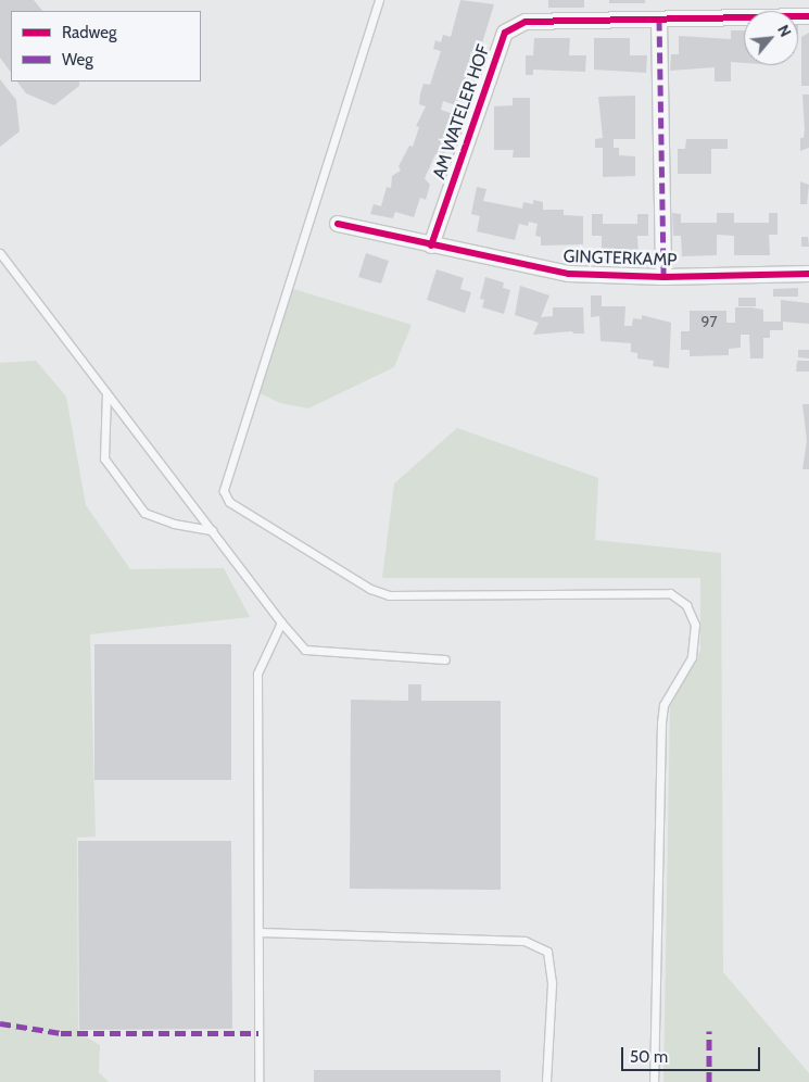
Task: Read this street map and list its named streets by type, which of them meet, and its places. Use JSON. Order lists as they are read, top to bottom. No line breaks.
{"streets":{"street":["AM WATELER HOF","GINGTERKAMP"]},"crossings":[["AM WATELER HOF","GINGTERKAMP"]],"house_numbers":["97"],"legend":["Radweg","Weg"],"scale_bar":"50 m","north":"top right"}
